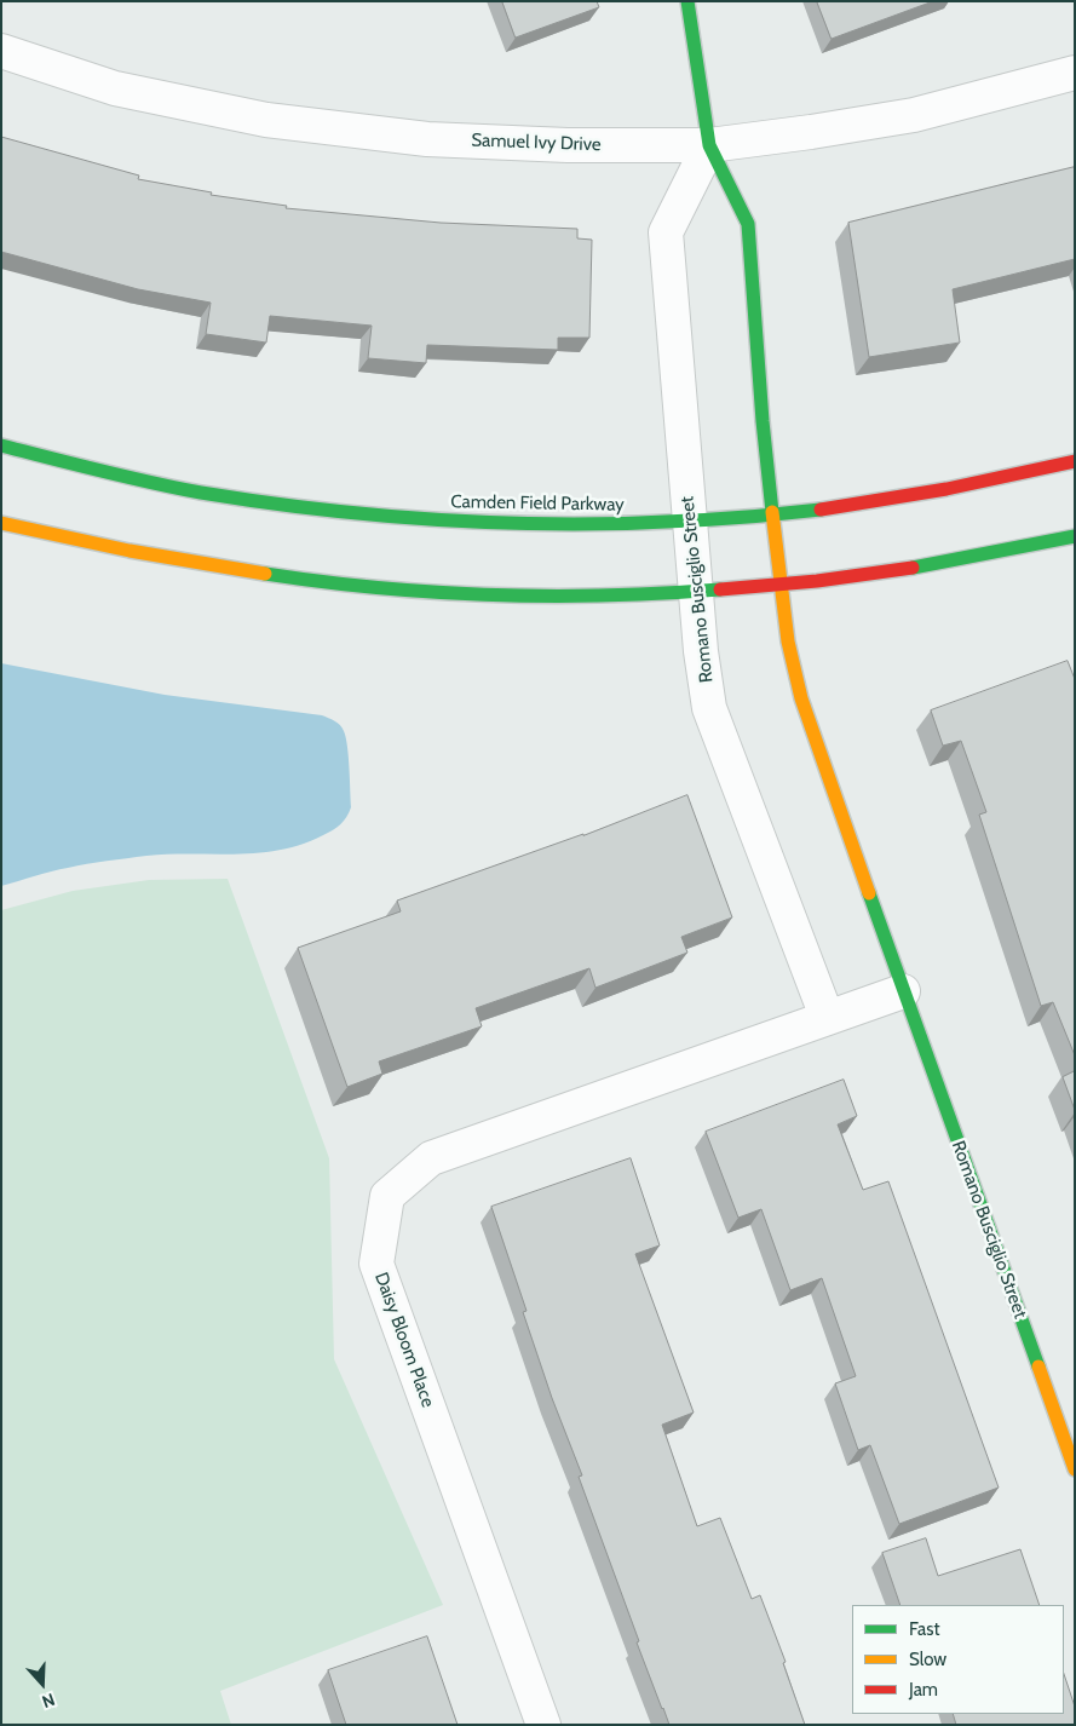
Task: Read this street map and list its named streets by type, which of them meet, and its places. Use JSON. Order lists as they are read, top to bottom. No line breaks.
{"streets":{"street":["Samuel Ivy Drive","Camden Field Parkway","Romano Busciglio Street","Daisy Bloom Place"]},"crossings":[["Samuel Ivy Drive","Romano Busciglio Street"],["Camden Field Parkway","Romano Busciglio Street"],["Romano Busciglio Street","Daisy Bloom Place"]],"legend":["Fast","Slow","Jam"],"north":"bottom"}
